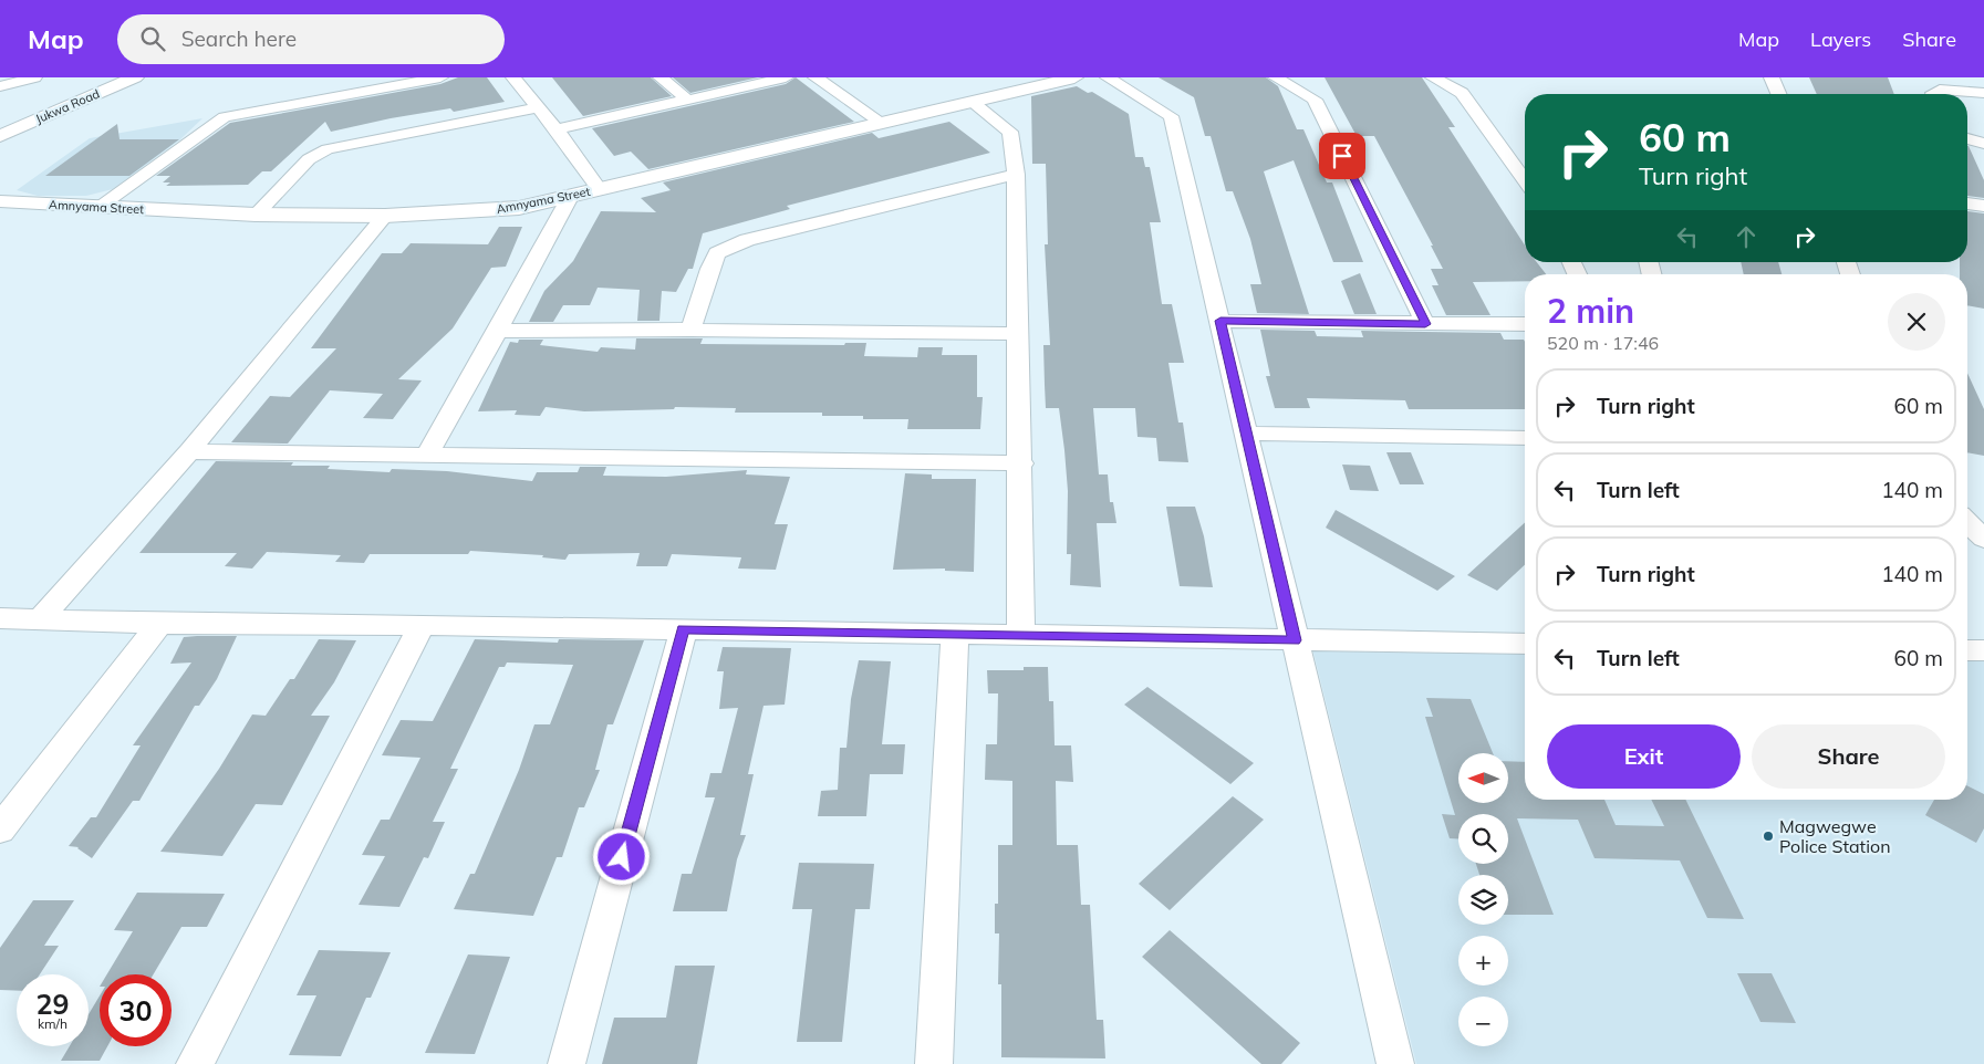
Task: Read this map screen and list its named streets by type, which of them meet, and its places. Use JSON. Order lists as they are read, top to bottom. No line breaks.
{"streets":{"street":["Jukwa Road","Amnyama Street"]},"places":["Magwegwe Police Station"],"north":"left","page":{"header":"Map","search":"Search here","nav":["Map","Layers","Share"],"turn":["60 m","Turn right"],"heading":["2 min","520 m · 17:46"],"list":[{"name":"Turn right","value":"60 m"},{"name":"Turn left","value":"140 m"},{"name":"Turn right","value":"140 m"},{"name":"Turn left","value":"60 m"}],"buttons":["Exit","Share"],"map_buttons":["+","−"],"speed":"29 km/h","limit":"30"}}
